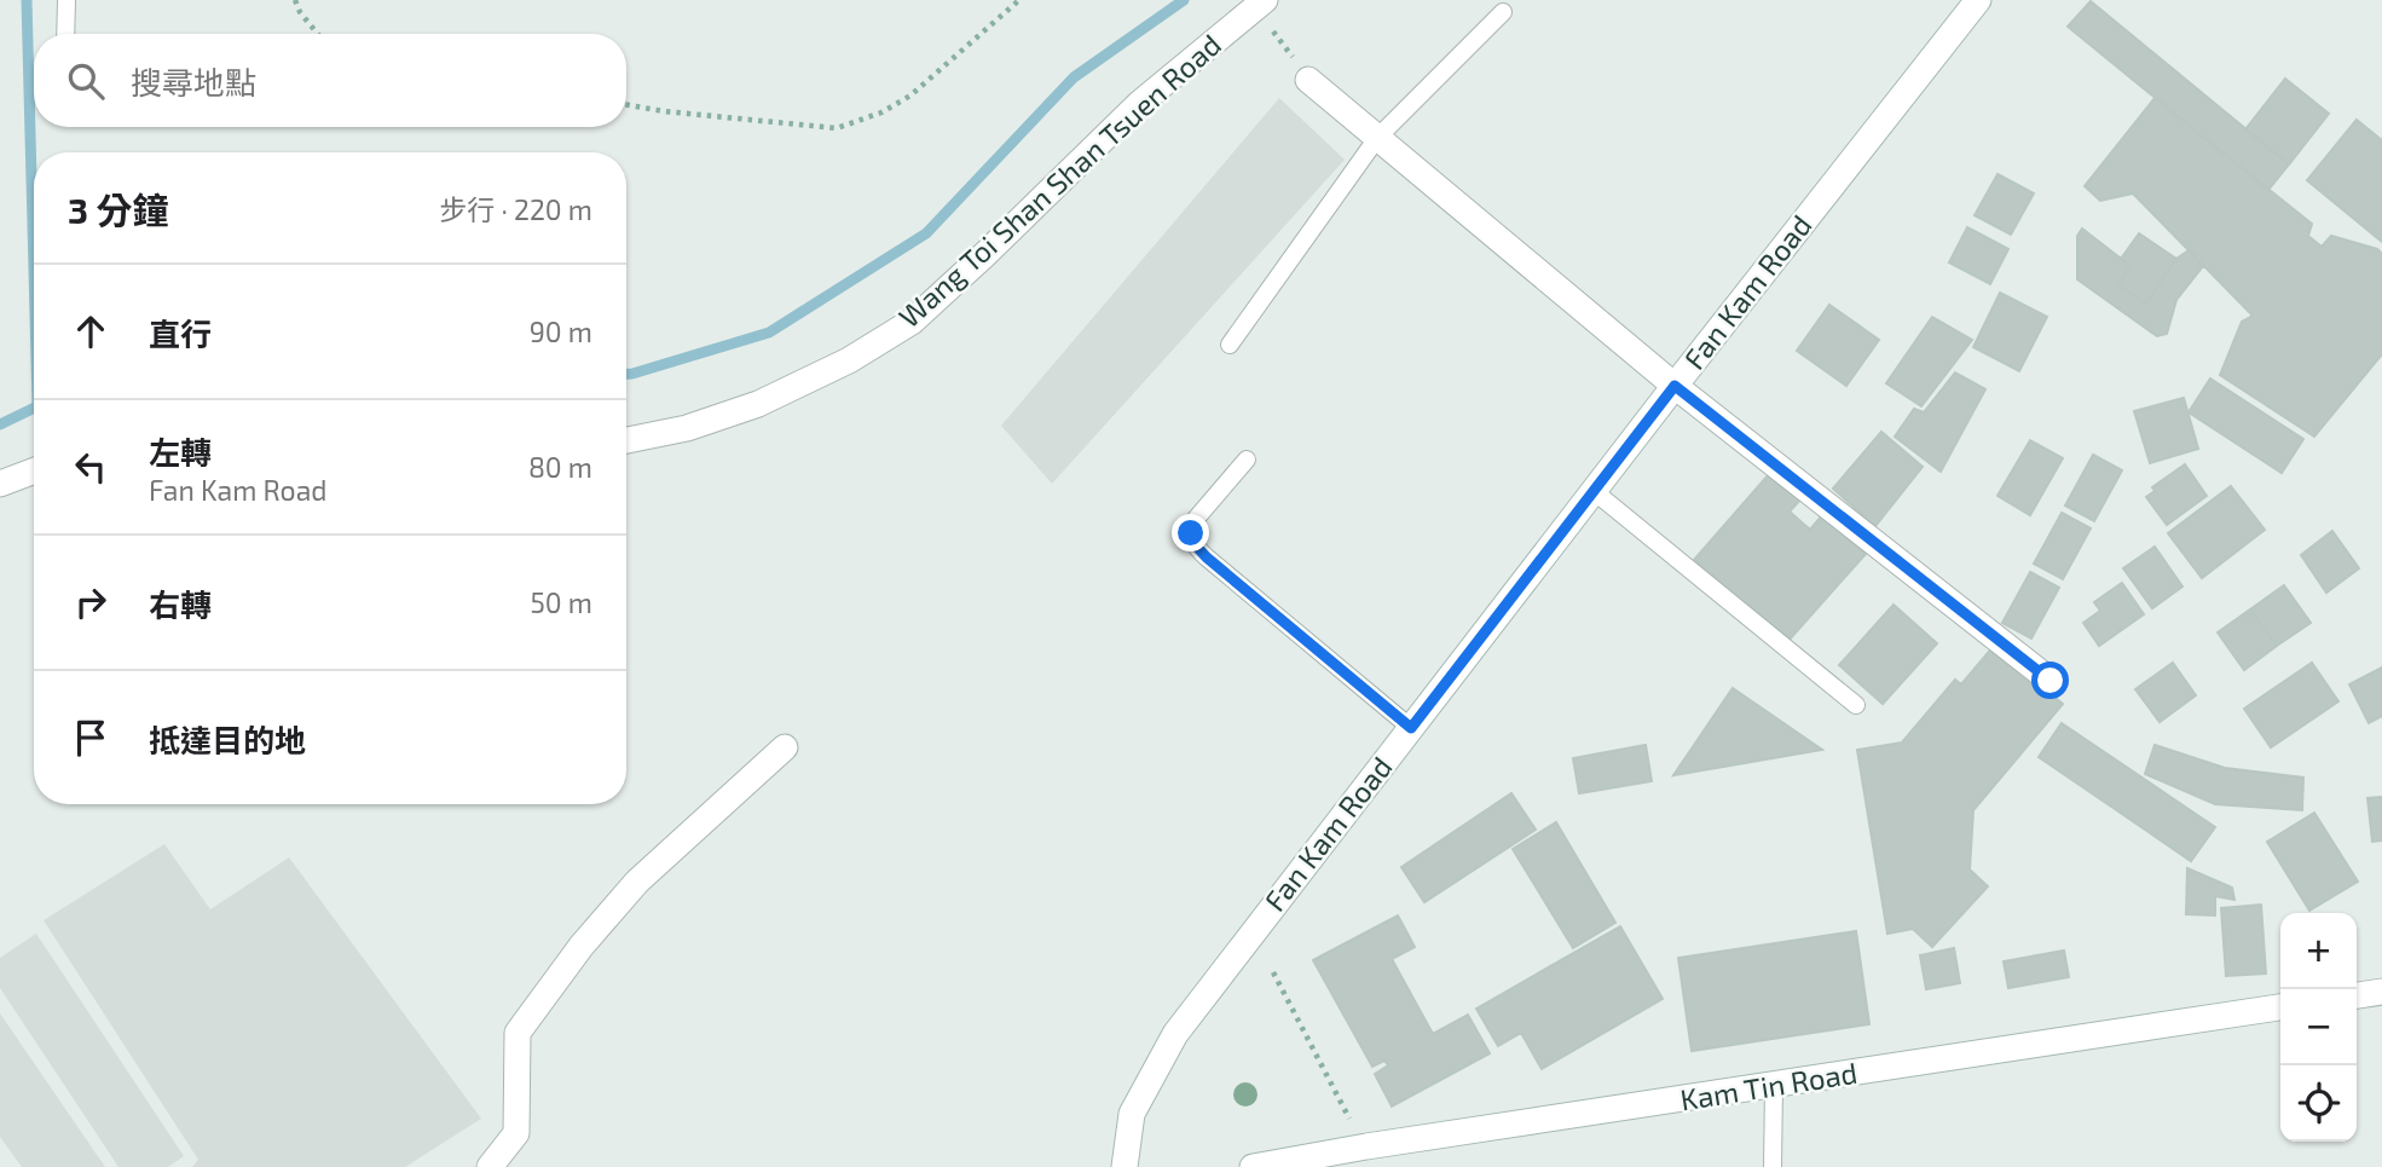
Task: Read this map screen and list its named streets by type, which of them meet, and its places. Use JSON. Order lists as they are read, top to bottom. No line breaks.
{"streets":{"main road":["Wang Toi Shan Shan Tsuen Road","Fan Kam Road","Kam Tin Road"]},"page":{"search":"搜尋地點","heading":["3 分鐘","步行 · 220 m"],"list":[["直行","90 m"],["左轉","Fan Kam Road","80 m"],["右轉","50 m"],"抵達目的地"],"map_buttons":["+","−"]}}
